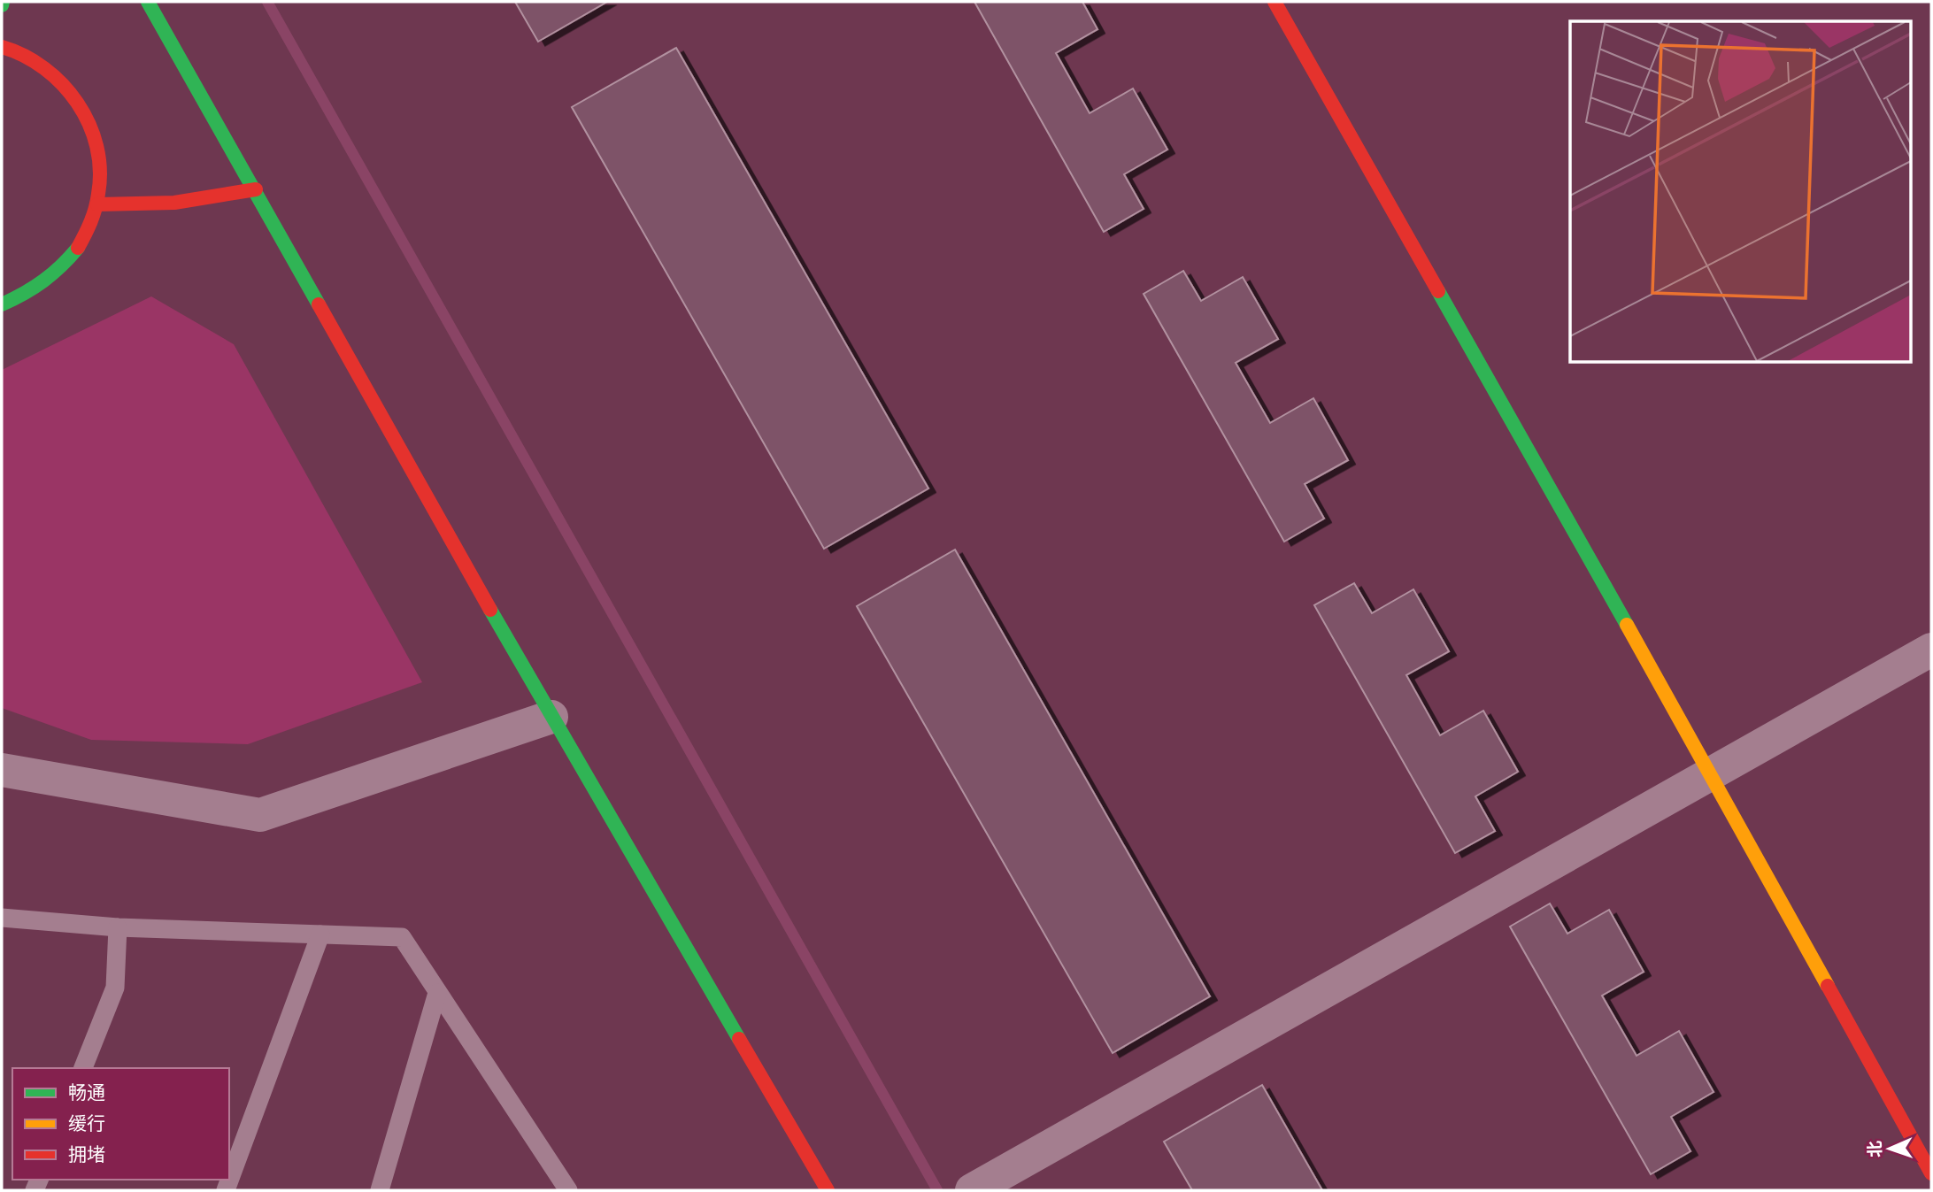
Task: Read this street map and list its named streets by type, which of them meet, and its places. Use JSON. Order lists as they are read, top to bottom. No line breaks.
{"legend":["畅通","缓行","拥堵"],"north":"left"}
